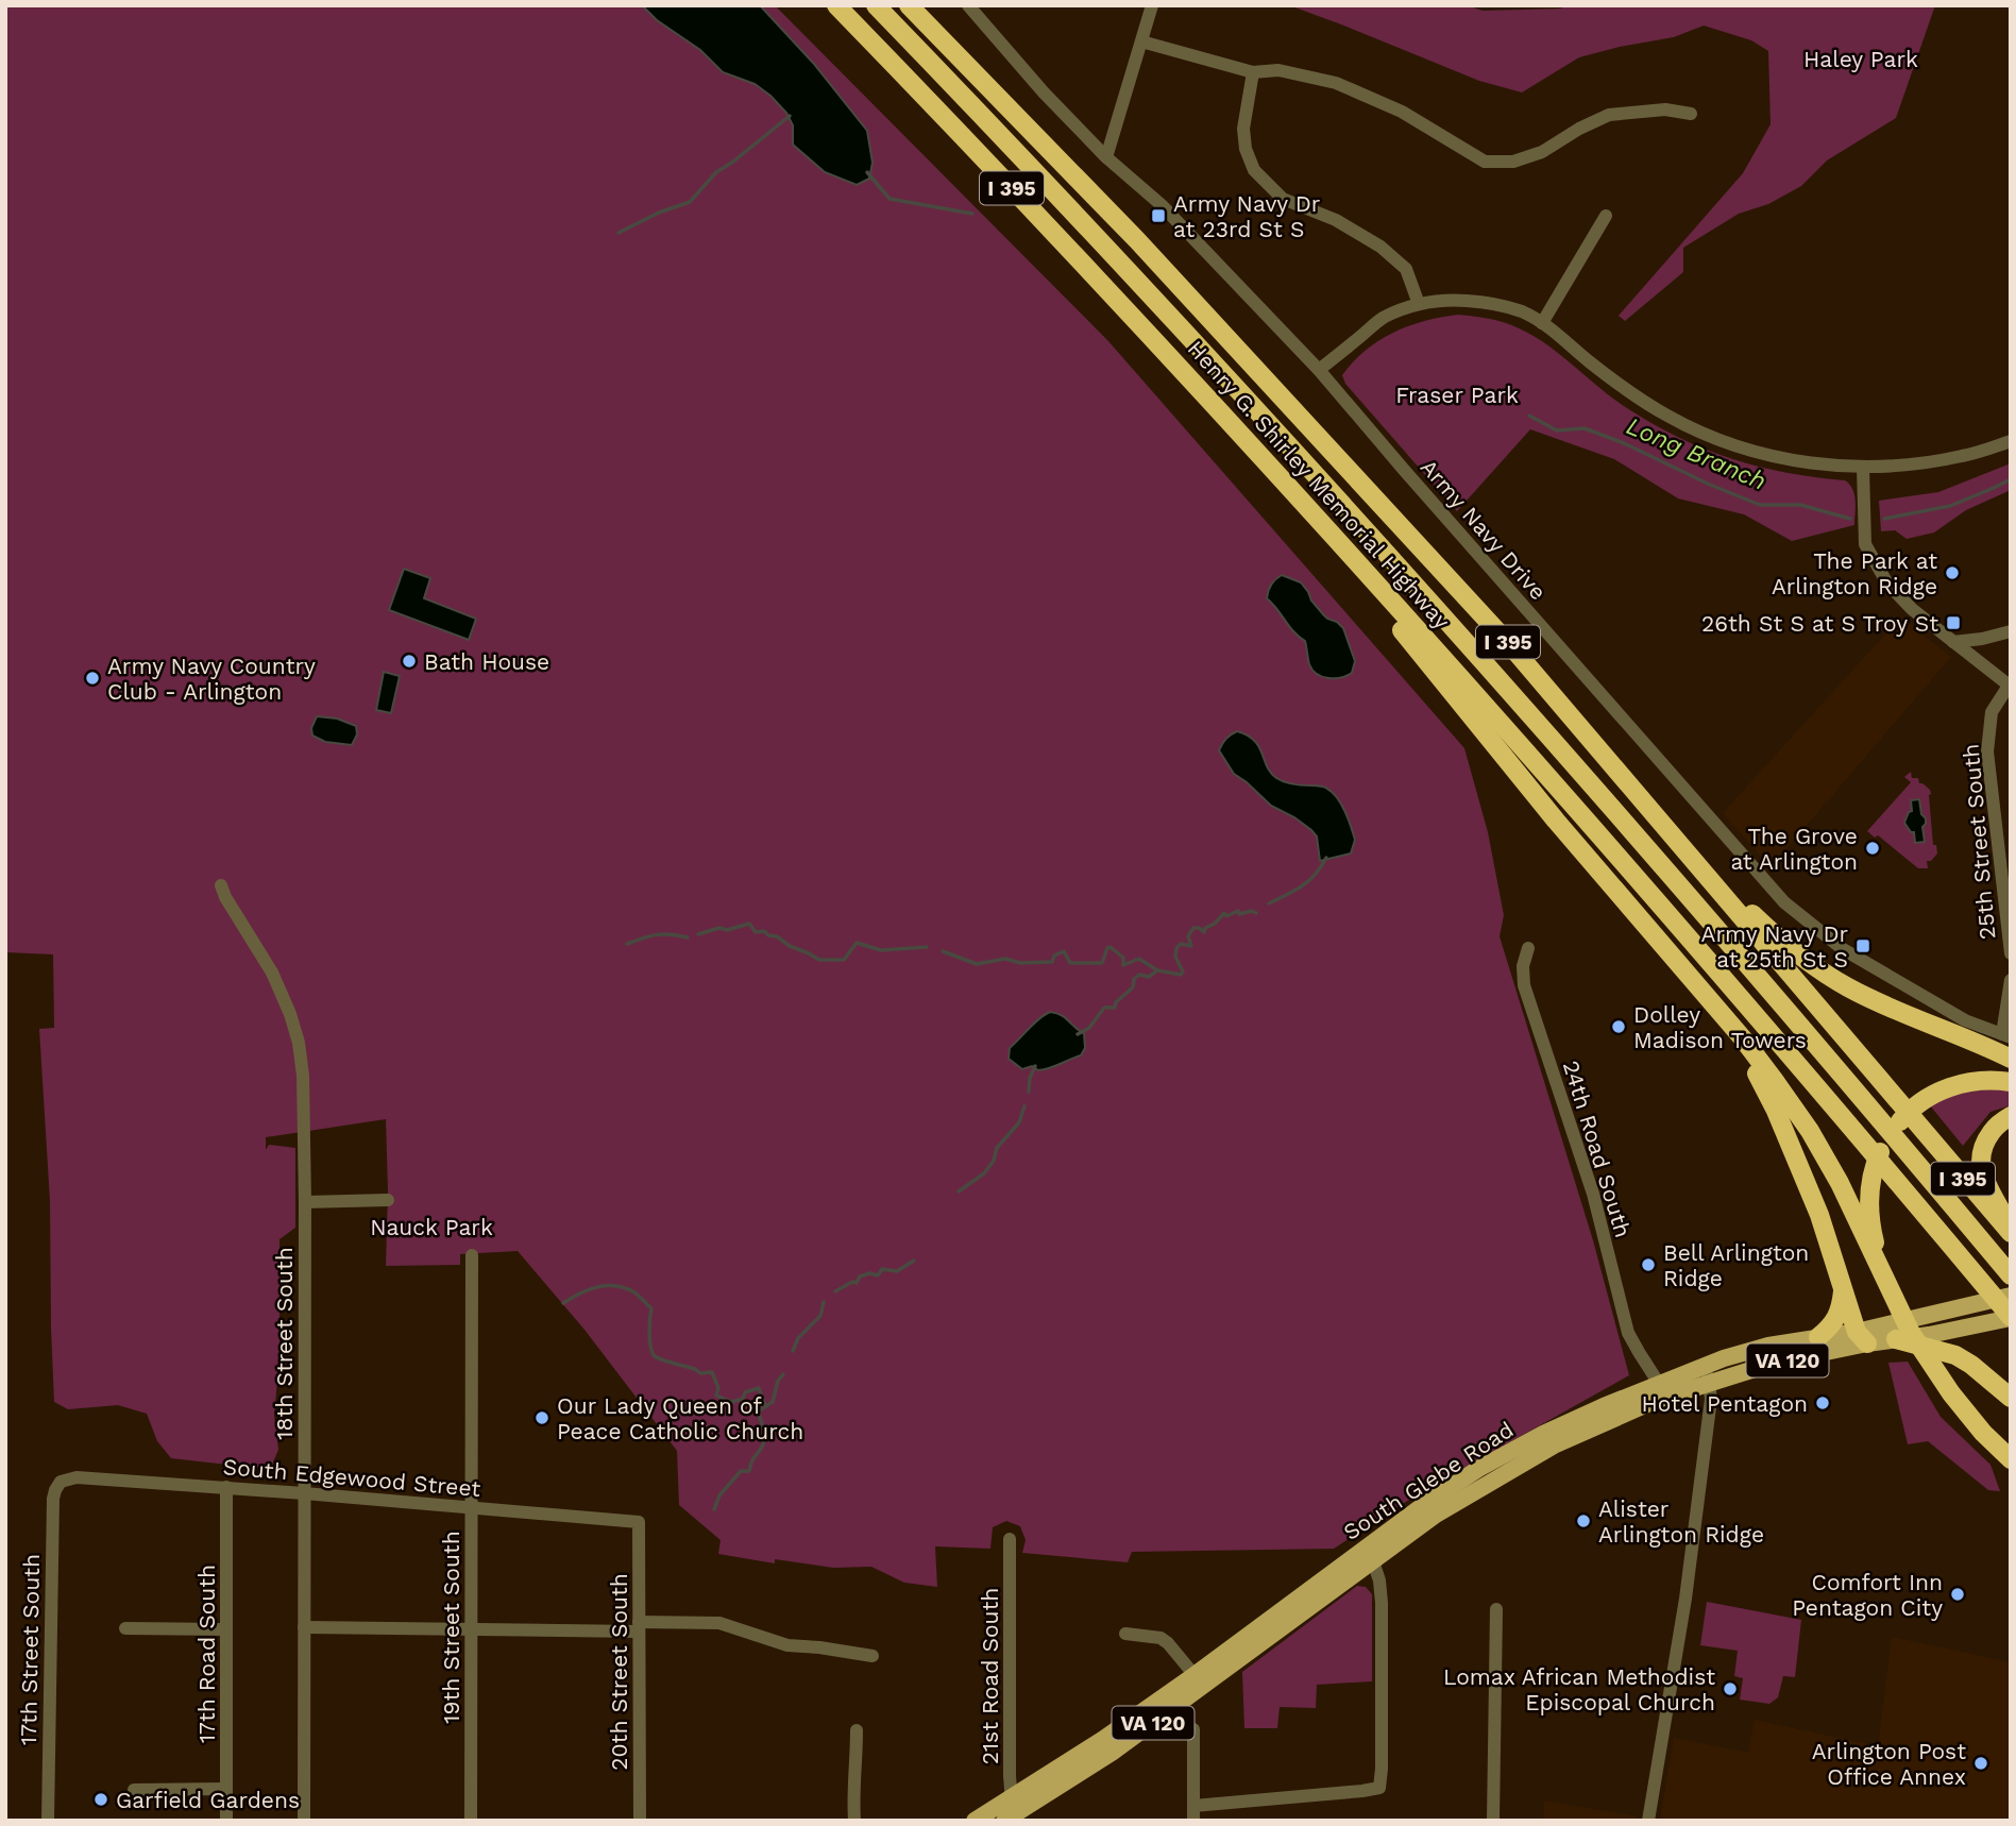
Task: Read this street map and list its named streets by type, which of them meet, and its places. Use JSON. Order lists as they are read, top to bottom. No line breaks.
{"streets":{"highway":["I 395","Henry G. Shirley Memorial Highway"],"main road":["VA 120","South Glebe Road"],"street":["Army Navy Drive","25th Street South","24th Road South","18th Street South","South Edgewood Street","19th Street South","17th Street South","17th Road South","20th Street South","21st Road South"]},"crossings":[["24th Road South","South Glebe Road"],["18th Street South","South Edgewood Street"],["South Edgewood Street","19th Street South"],["South Edgewood Street","17th Street South"],["South Edgewood Street","17th Road South"],["South Edgewood Street","20th Street South"],["South Glebe Road","21st Road South"]],"water":["Long Branch"],"parks":["Haley Park","Fraser Park","Nauck Park"],"places":{"transit":["Army Navy Dr at 23rd St S","26th St S at S Troy St","Army Navy Dr at 25th St S"],"other":["The Park at Arlington Ridge","Bath House","Army Navy Country Club - Arlington","The Grove at Arlington","Dolley Madison Towers","Bell Arlington Ridge","Hotel Pentagon","Our Lady Queen of Peace Catholic Church","Alister Arlington Ridge","Comfort Inn Pentagon City","Lomax African Methodist Episcopal Church","Arlington Post Office Annex","Garfield Gardens"]}}
